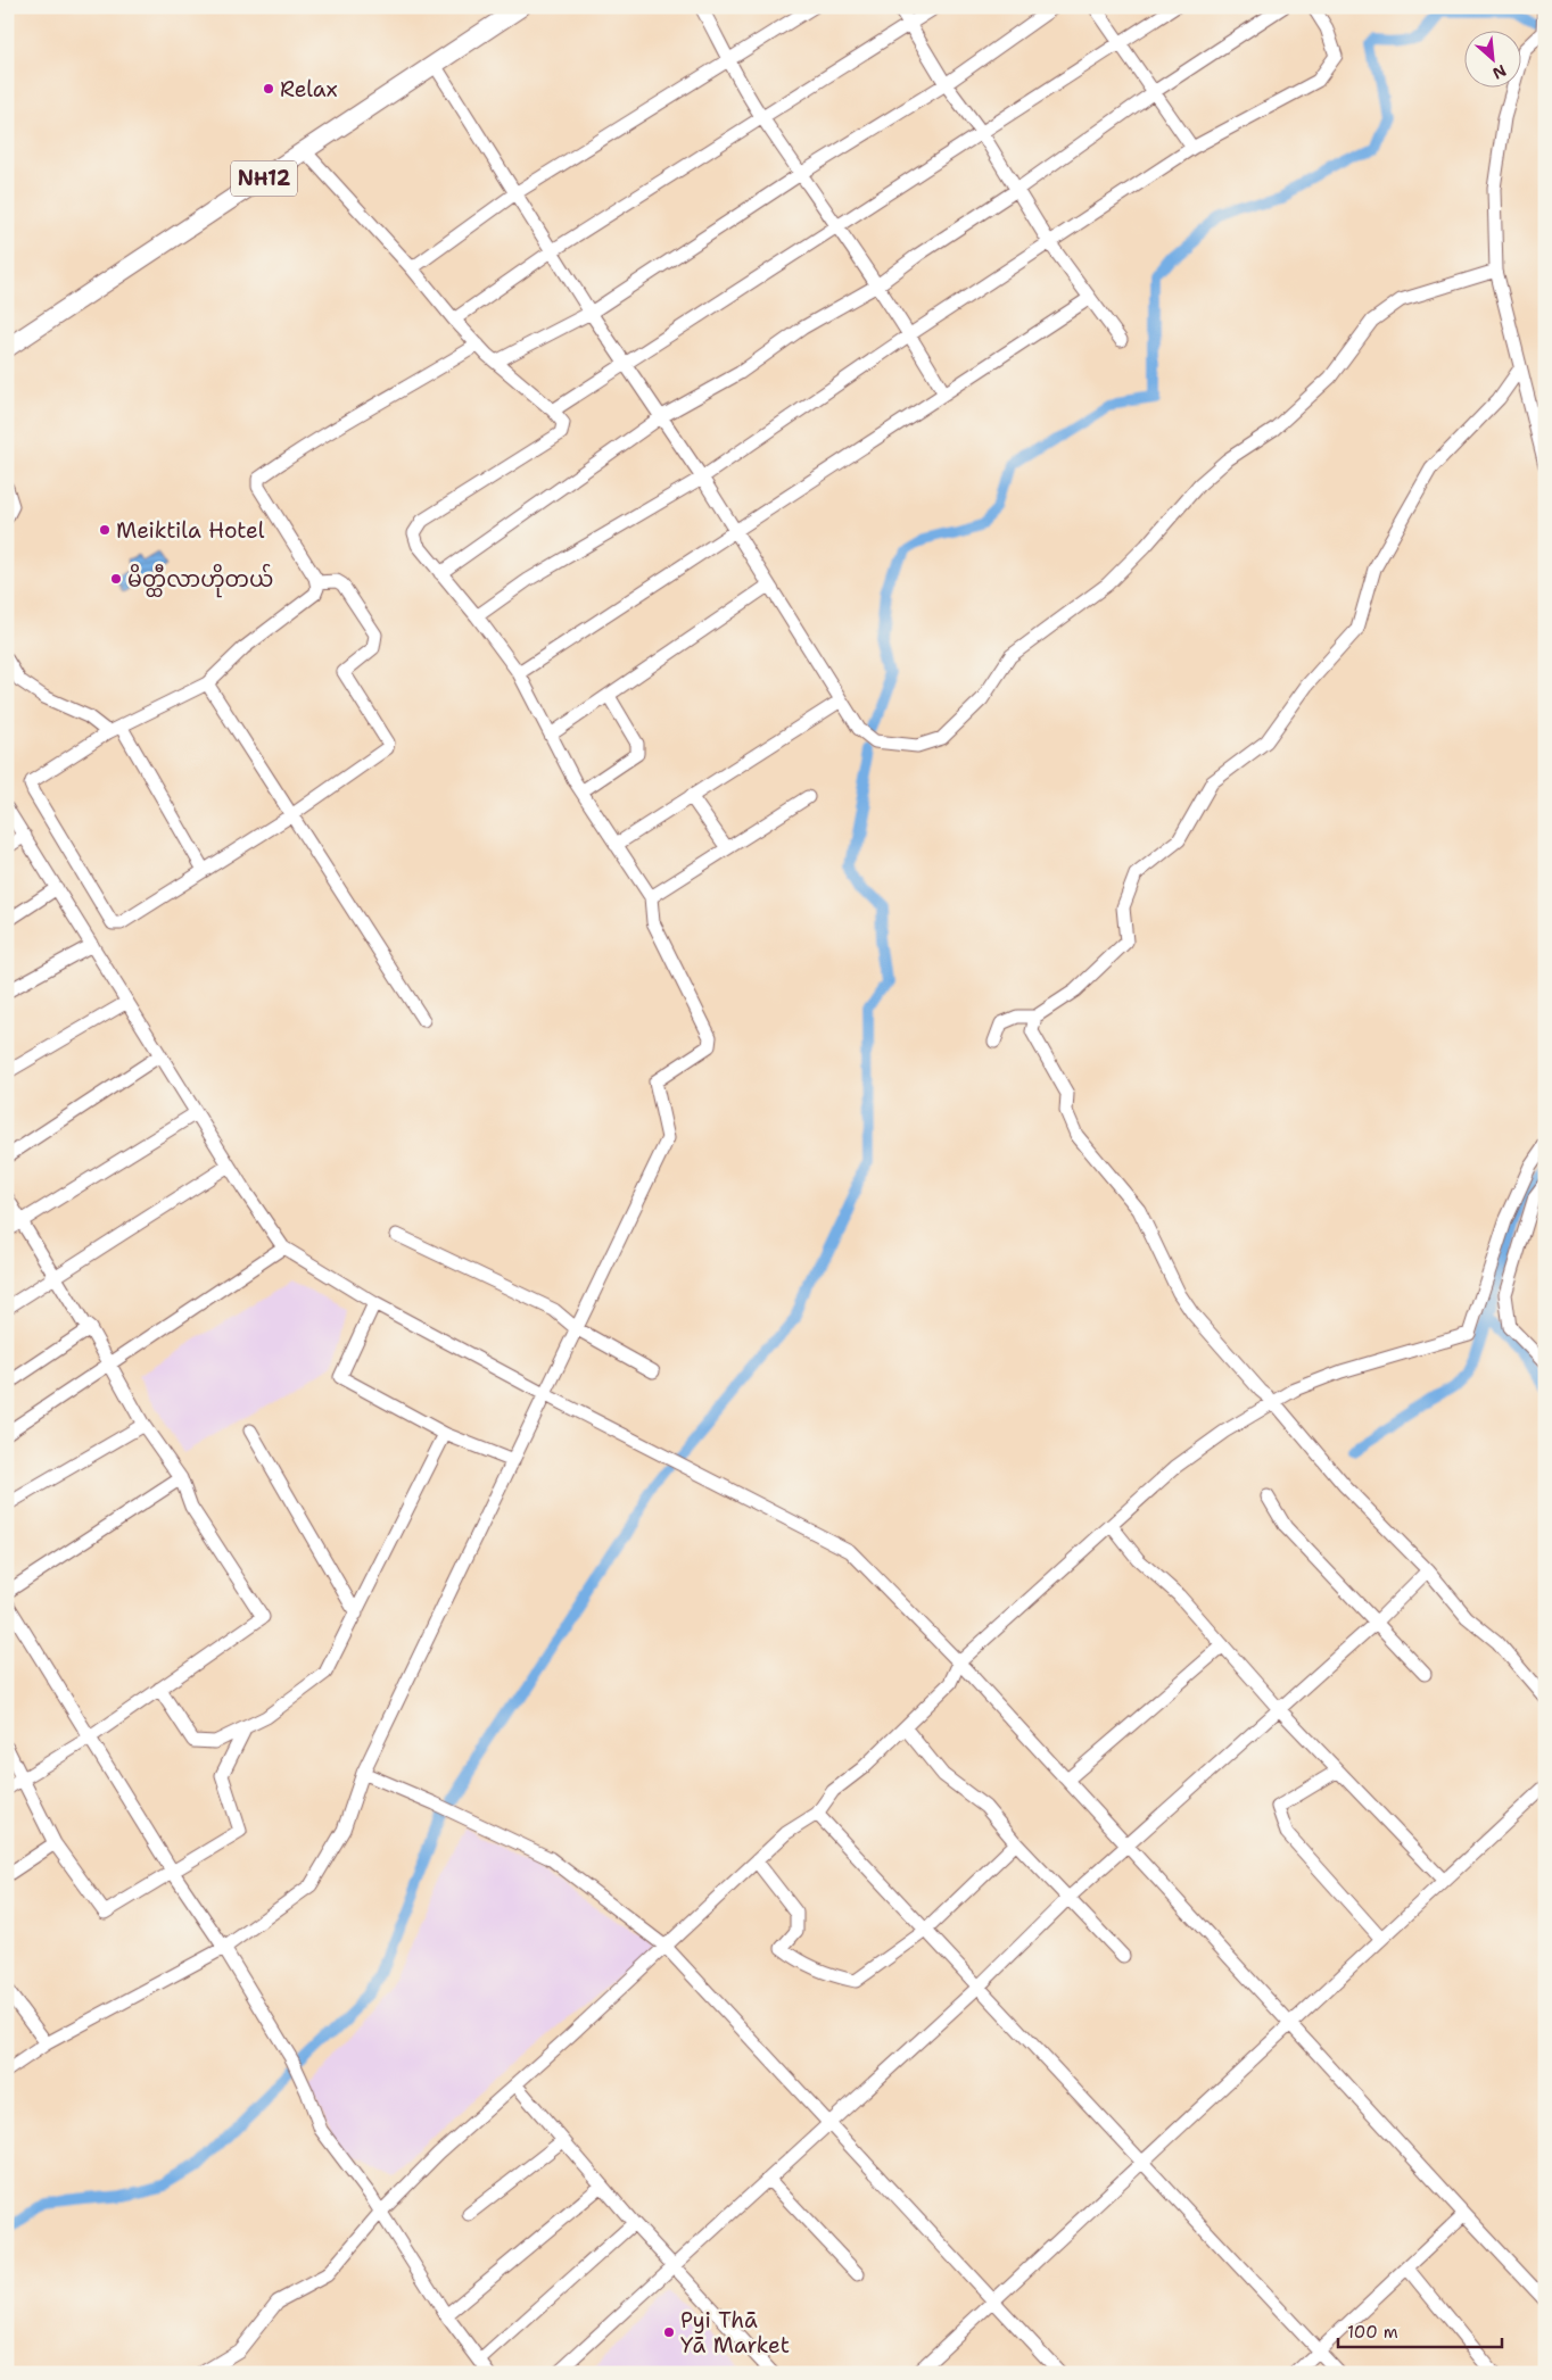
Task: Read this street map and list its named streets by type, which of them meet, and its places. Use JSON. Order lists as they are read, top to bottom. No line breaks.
{"streets":{"highway":["NH12"]},"places":["Relax","Meiktila Hotel","မိတ္ထီလာဟိုတယ်","Pyi Thā Yā Market"],"scale_bar":"100 m","north":"bottom right"}
